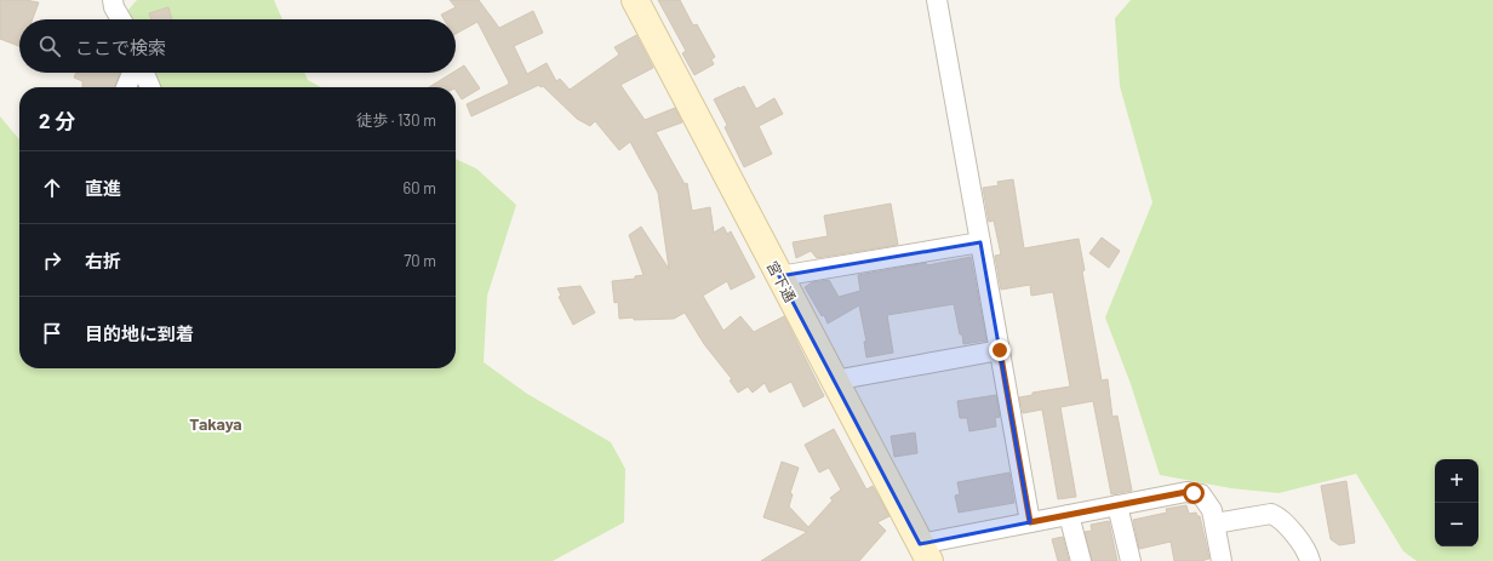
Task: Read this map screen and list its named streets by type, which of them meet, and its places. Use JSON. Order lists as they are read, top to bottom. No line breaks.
{"streets":{"street":["宮下通"]},"districts":["Takaya"],"page":{"search":"ここで検索","heading":["2 分","徒歩 · 130 m"],"list":[["直進","60 m"],["右折","70 m"],"目的地に到着"],"map_buttons":["+","−"]}}
